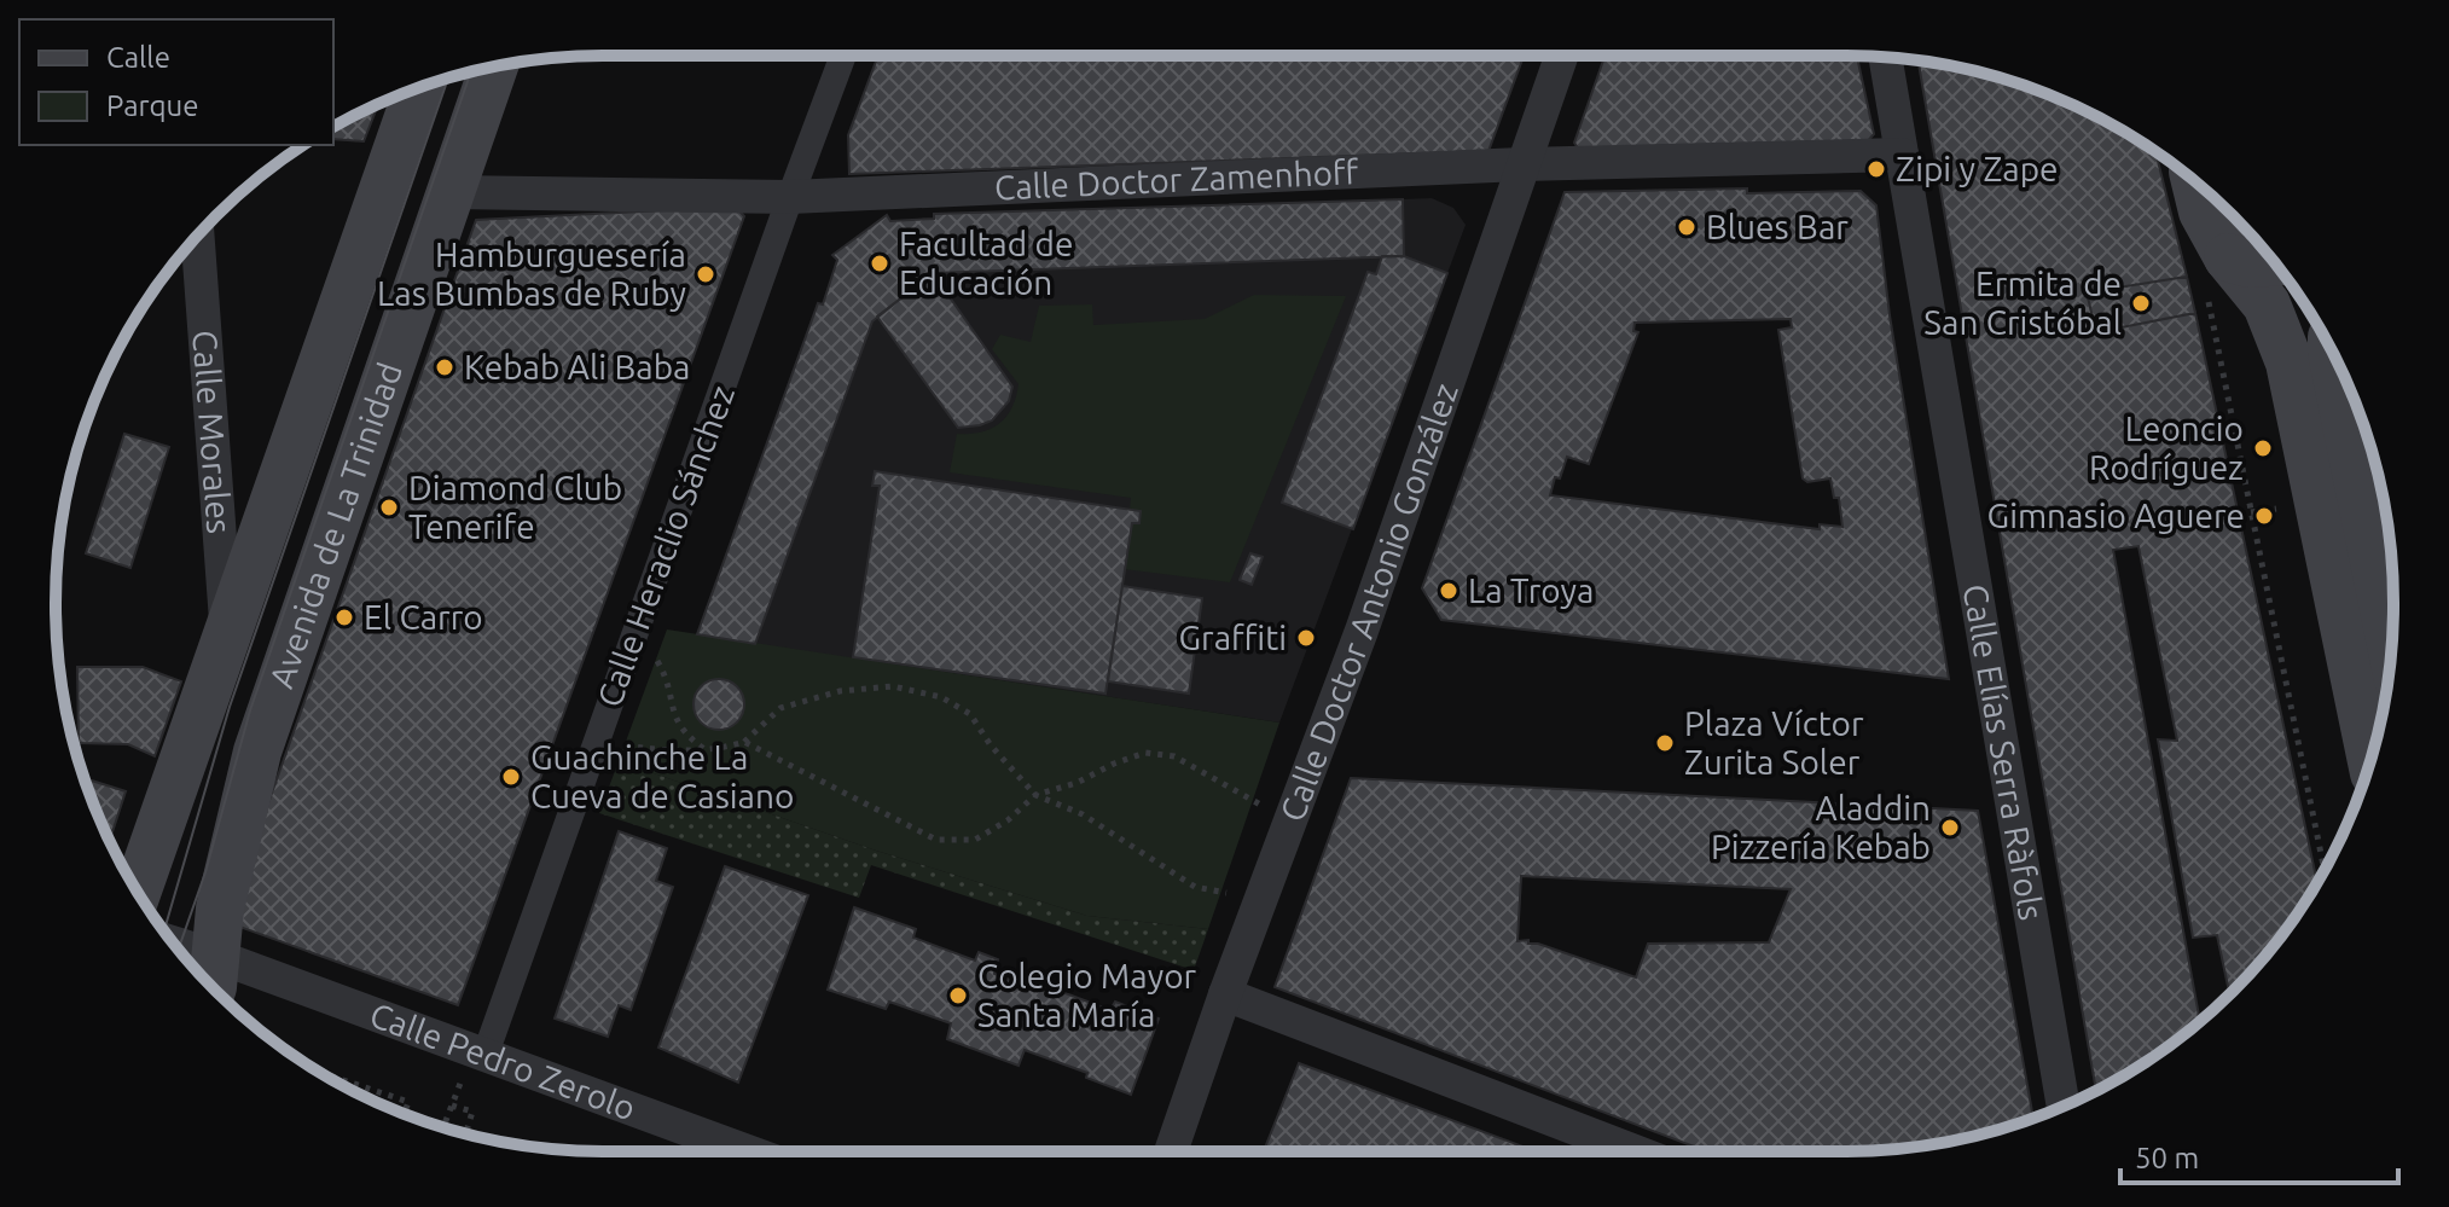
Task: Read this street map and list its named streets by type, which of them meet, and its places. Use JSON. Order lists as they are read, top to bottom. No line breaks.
{"streets":{"main road":["Avenida de La Trinidad"],"street":["Calle Doctor Zamenhoff","Calle Morales","Calle Heraclio Sánchez","Calle Doctor Antonio González","Calle Elías Serra Ràfols","Calle Pedro Zerolo"]},"crossings":[["Calle Doctor Zamenhoff","Avenida de La Trinidad"],["Calle Doctor Zamenhoff","Calle Heraclio Sánchez"],["Calle Doctor Zamenhoff","Calle Doctor Antonio González"],["Calle Doctor Zamenhoff","Calle Elías Serra Ràfols"],["Calle Morales","Avenida de La Trinidad"],["Avenida de La Trinidad","Calle Pedro Zerolo"],["Calle Heraclio Sánchez","Calle Pedro Zerolo"]],"places":["Zipi y Zape","Blues Bar","Facultad de Educación","Hamburguesería Las Bumbas de Ruby","Ermita de San Cristóbal","Kebab Ali Baba","Leoncio Rodríguez","Diamond Club Tenerife","Gimnasio Aguere","La Troya","El Carro","Graffiti","Plaza Víctor Zurita Soler","Guachinche La Cueva de Casiano","Aladdin Pizzería Kebab","Colegio Mayor Santa María"],"legend":["Calle","Parque"],"scale_bar":"50 m"}
